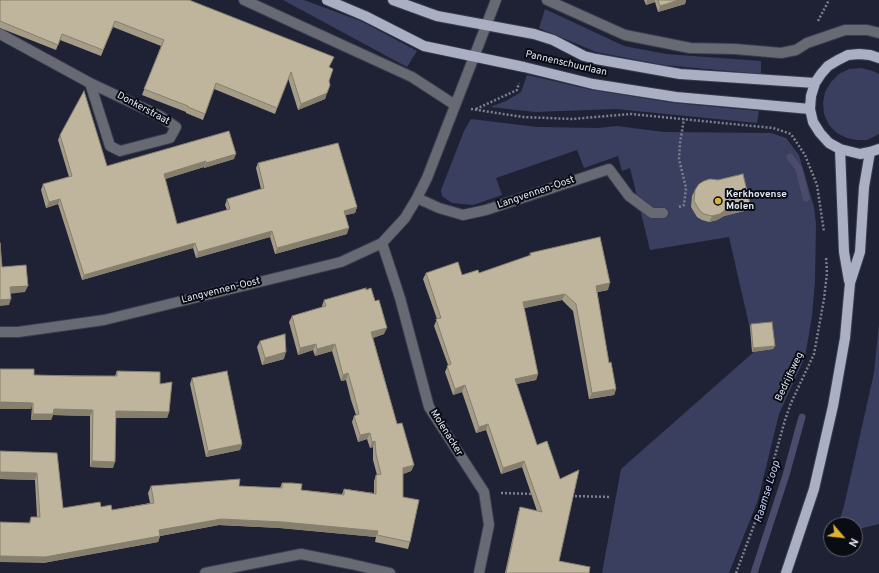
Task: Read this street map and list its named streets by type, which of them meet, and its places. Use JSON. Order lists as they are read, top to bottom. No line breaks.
{"streets":{"main road":["Pannenschuurlaan"],"street":["Donkerstraat","Langvennen-Oost","Molenacker"],"path":["Bedrijfsweg"]},"crossings":[["Pannenschuurlaan","Langvennen-Oost"],["Langvennen-Oost","Molenacker"]],"water":["Raamse Loop"],"places":["Kerkhovense Molen"],"north":"bottom right"}
